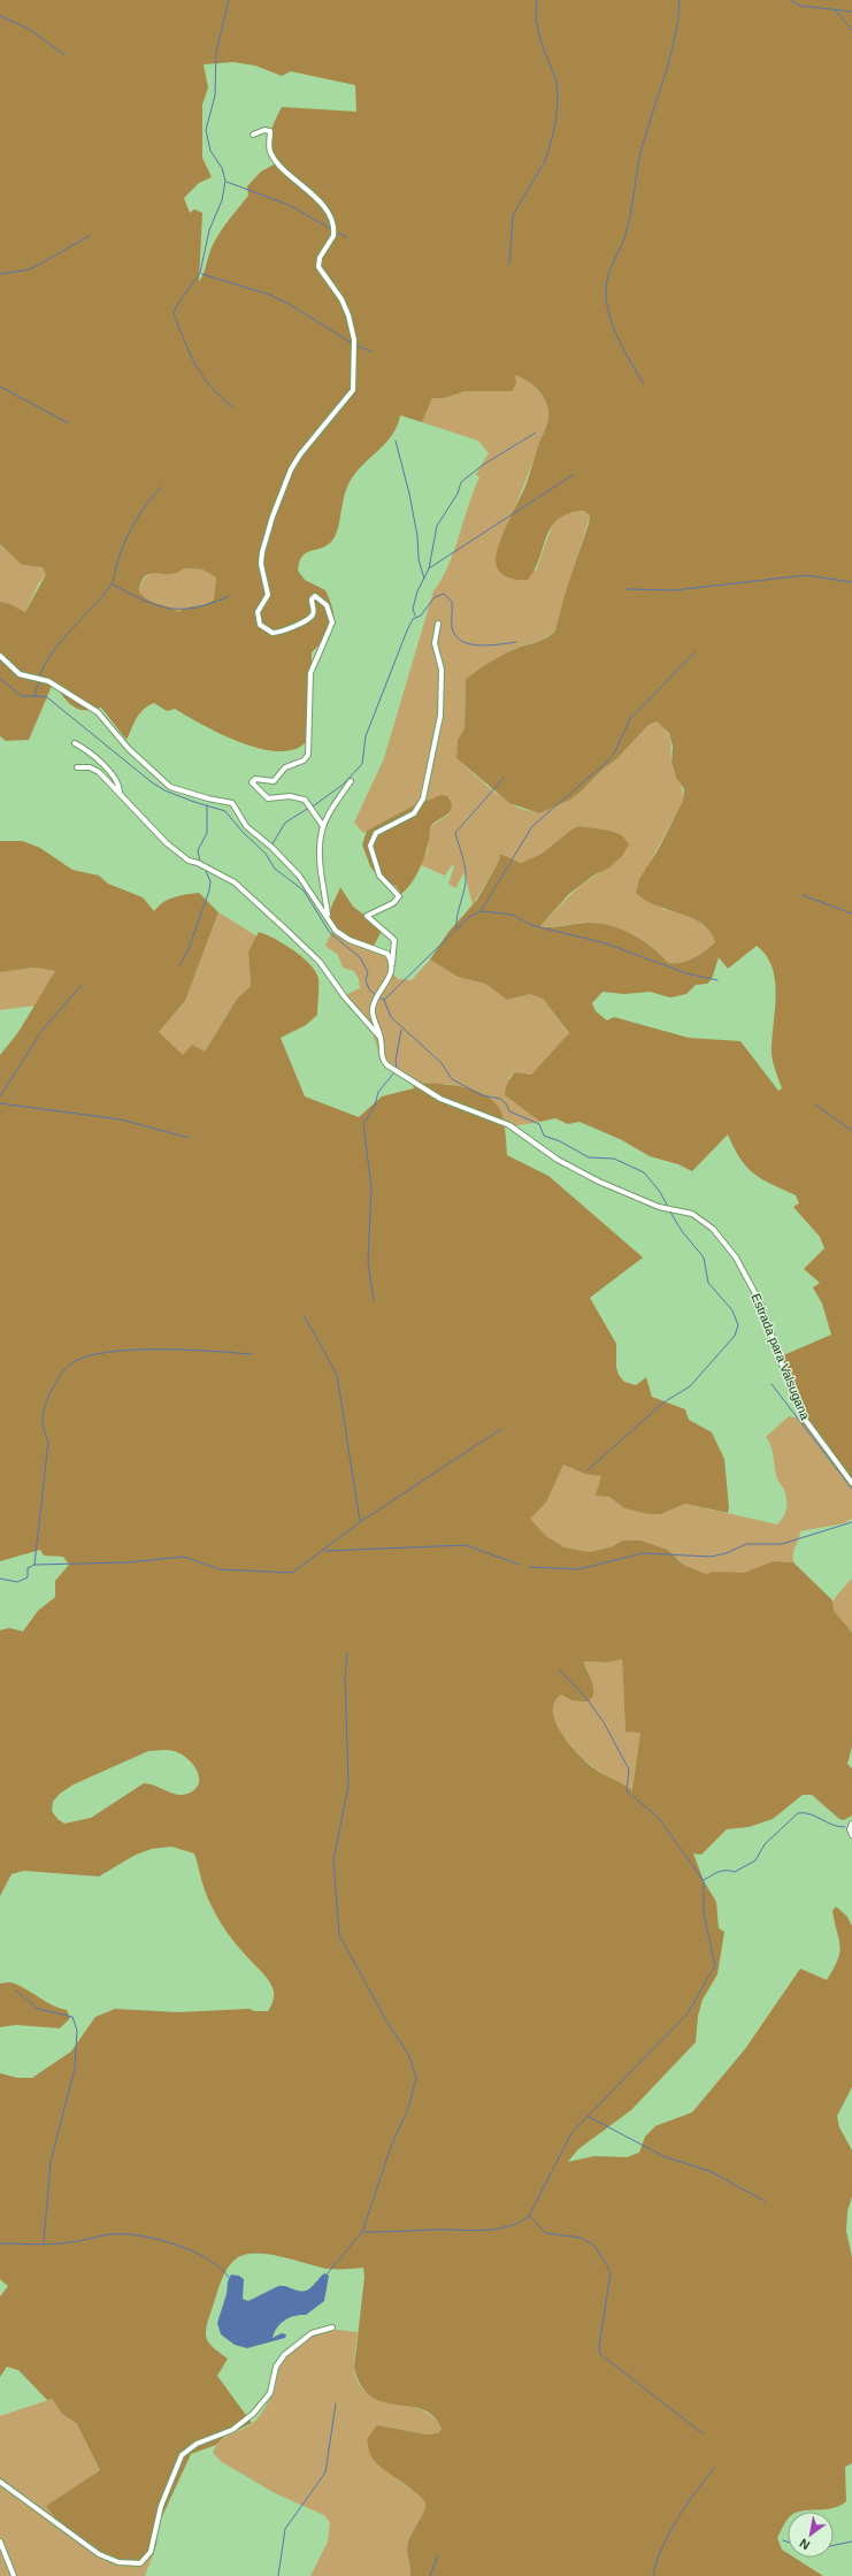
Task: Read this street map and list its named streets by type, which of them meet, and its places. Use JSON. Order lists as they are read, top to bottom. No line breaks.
{"streets":{"street":["Estrada para Valsugana"]},"north":"bottom left"}
